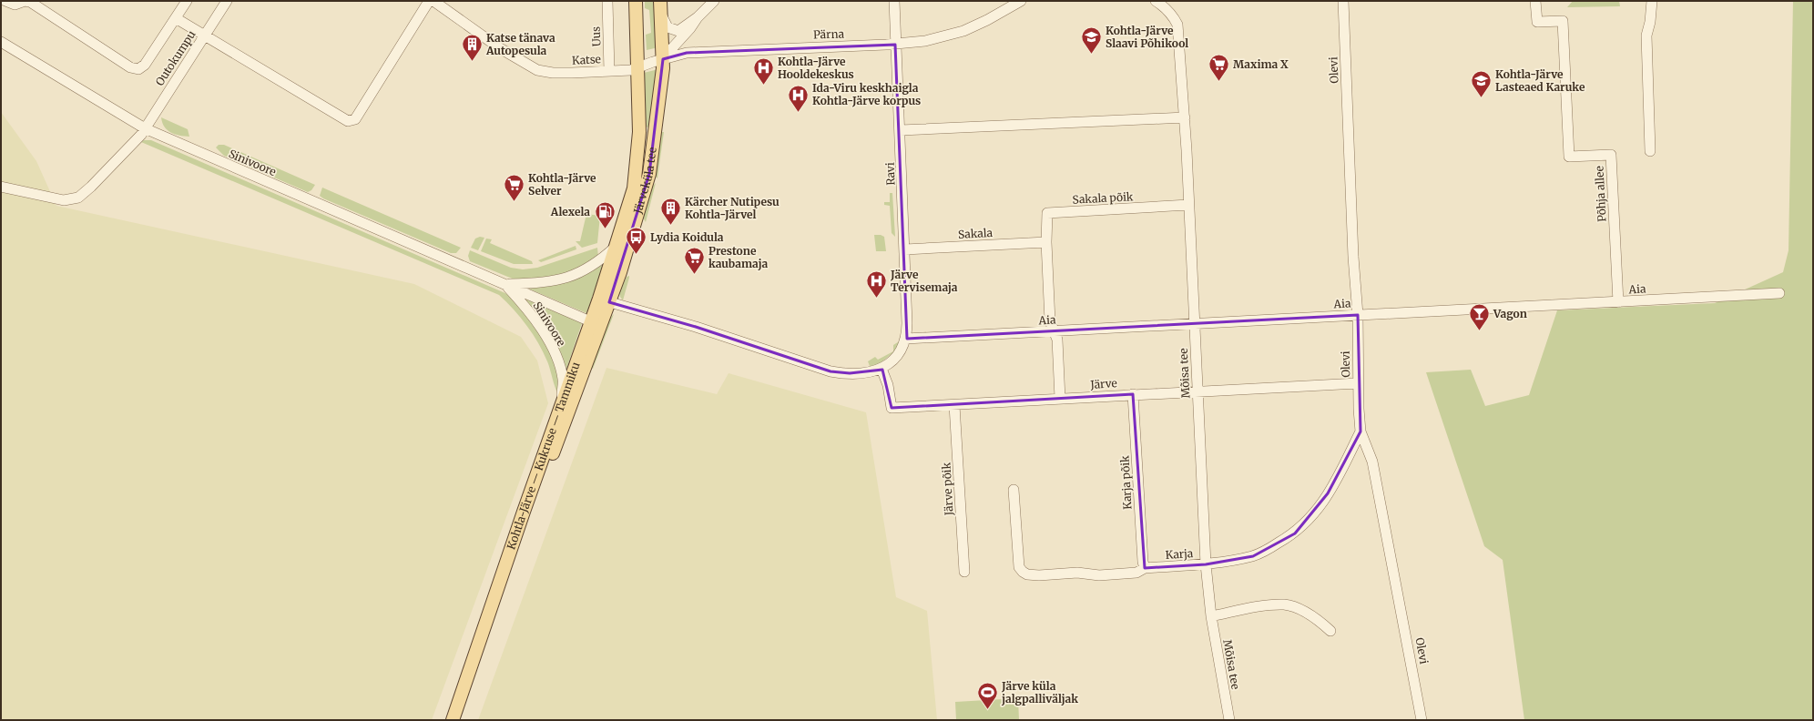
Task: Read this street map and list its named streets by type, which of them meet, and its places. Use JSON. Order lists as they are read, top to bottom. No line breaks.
{"streets":{"main road":["Järveküla tee","Kohtla-Järve — Kukruse — Tammiku"],"street":["Pärna","Uus","Outokumpu","Katse","Olevi","Sinivoore","Ravi","Põhja allee","Sakala põik","Sakala","Aia","Mõisa tee","Järve","Karja põik","Järve põik","Karja"]},"crossings":[["Pärna","Katse"],["Pärna","Ravi"],["Pärna","Järveküla tee"],["Uus","Katse"],["Outokumpu","Sinivoore"],["Katse","Järveküla tee"],["Olevi","Aia"],["Olevi","Järve"],["Olevi","Karja"],["Sinivoore","Järveküla tee"],["Sinivoore","Kohtla-Järve — Kukruse — Tammiku"],["Ravi","Sakala"],["Ravi","Aia"],["Järveküla tee","Kohtla-Järve — Kukruse — Tammiku"],["Põhja allee","Aia"],["Sakala põik","Sakala"],["Sakala põik","Mõisa tee"],["Aia","Mõisa tee"],["Mõisa tee","Järve"],["Mõisa tee","Karja"],["Järve","Karja põik"],["Järve","Järve põik"],["Karja põik","Karja"]],"places":{"school or university":["Kohtla-Järve Slaavi Põhikool","Kohtla-Järve Lasteaed Karuke"],"building":["Katse tänava Autopesula","Kärcher Nutipesu Kohtla-Järvel"],"supermarket":["Maxima X","Kohtla-Järve Selver","Prestone kaubamaja"],"hospital":["Kohtla-Järve Hooldekeskus","Ida-Viru keskhaigla Kohtla-Järve korpus","Järve Tervisemaja"],"fuel station":["Alexela"],"bus stop":["Lydia Koidula"],"bar":["Vagon"],"sports":["Järve küla jalgpalliväljak"]}}
